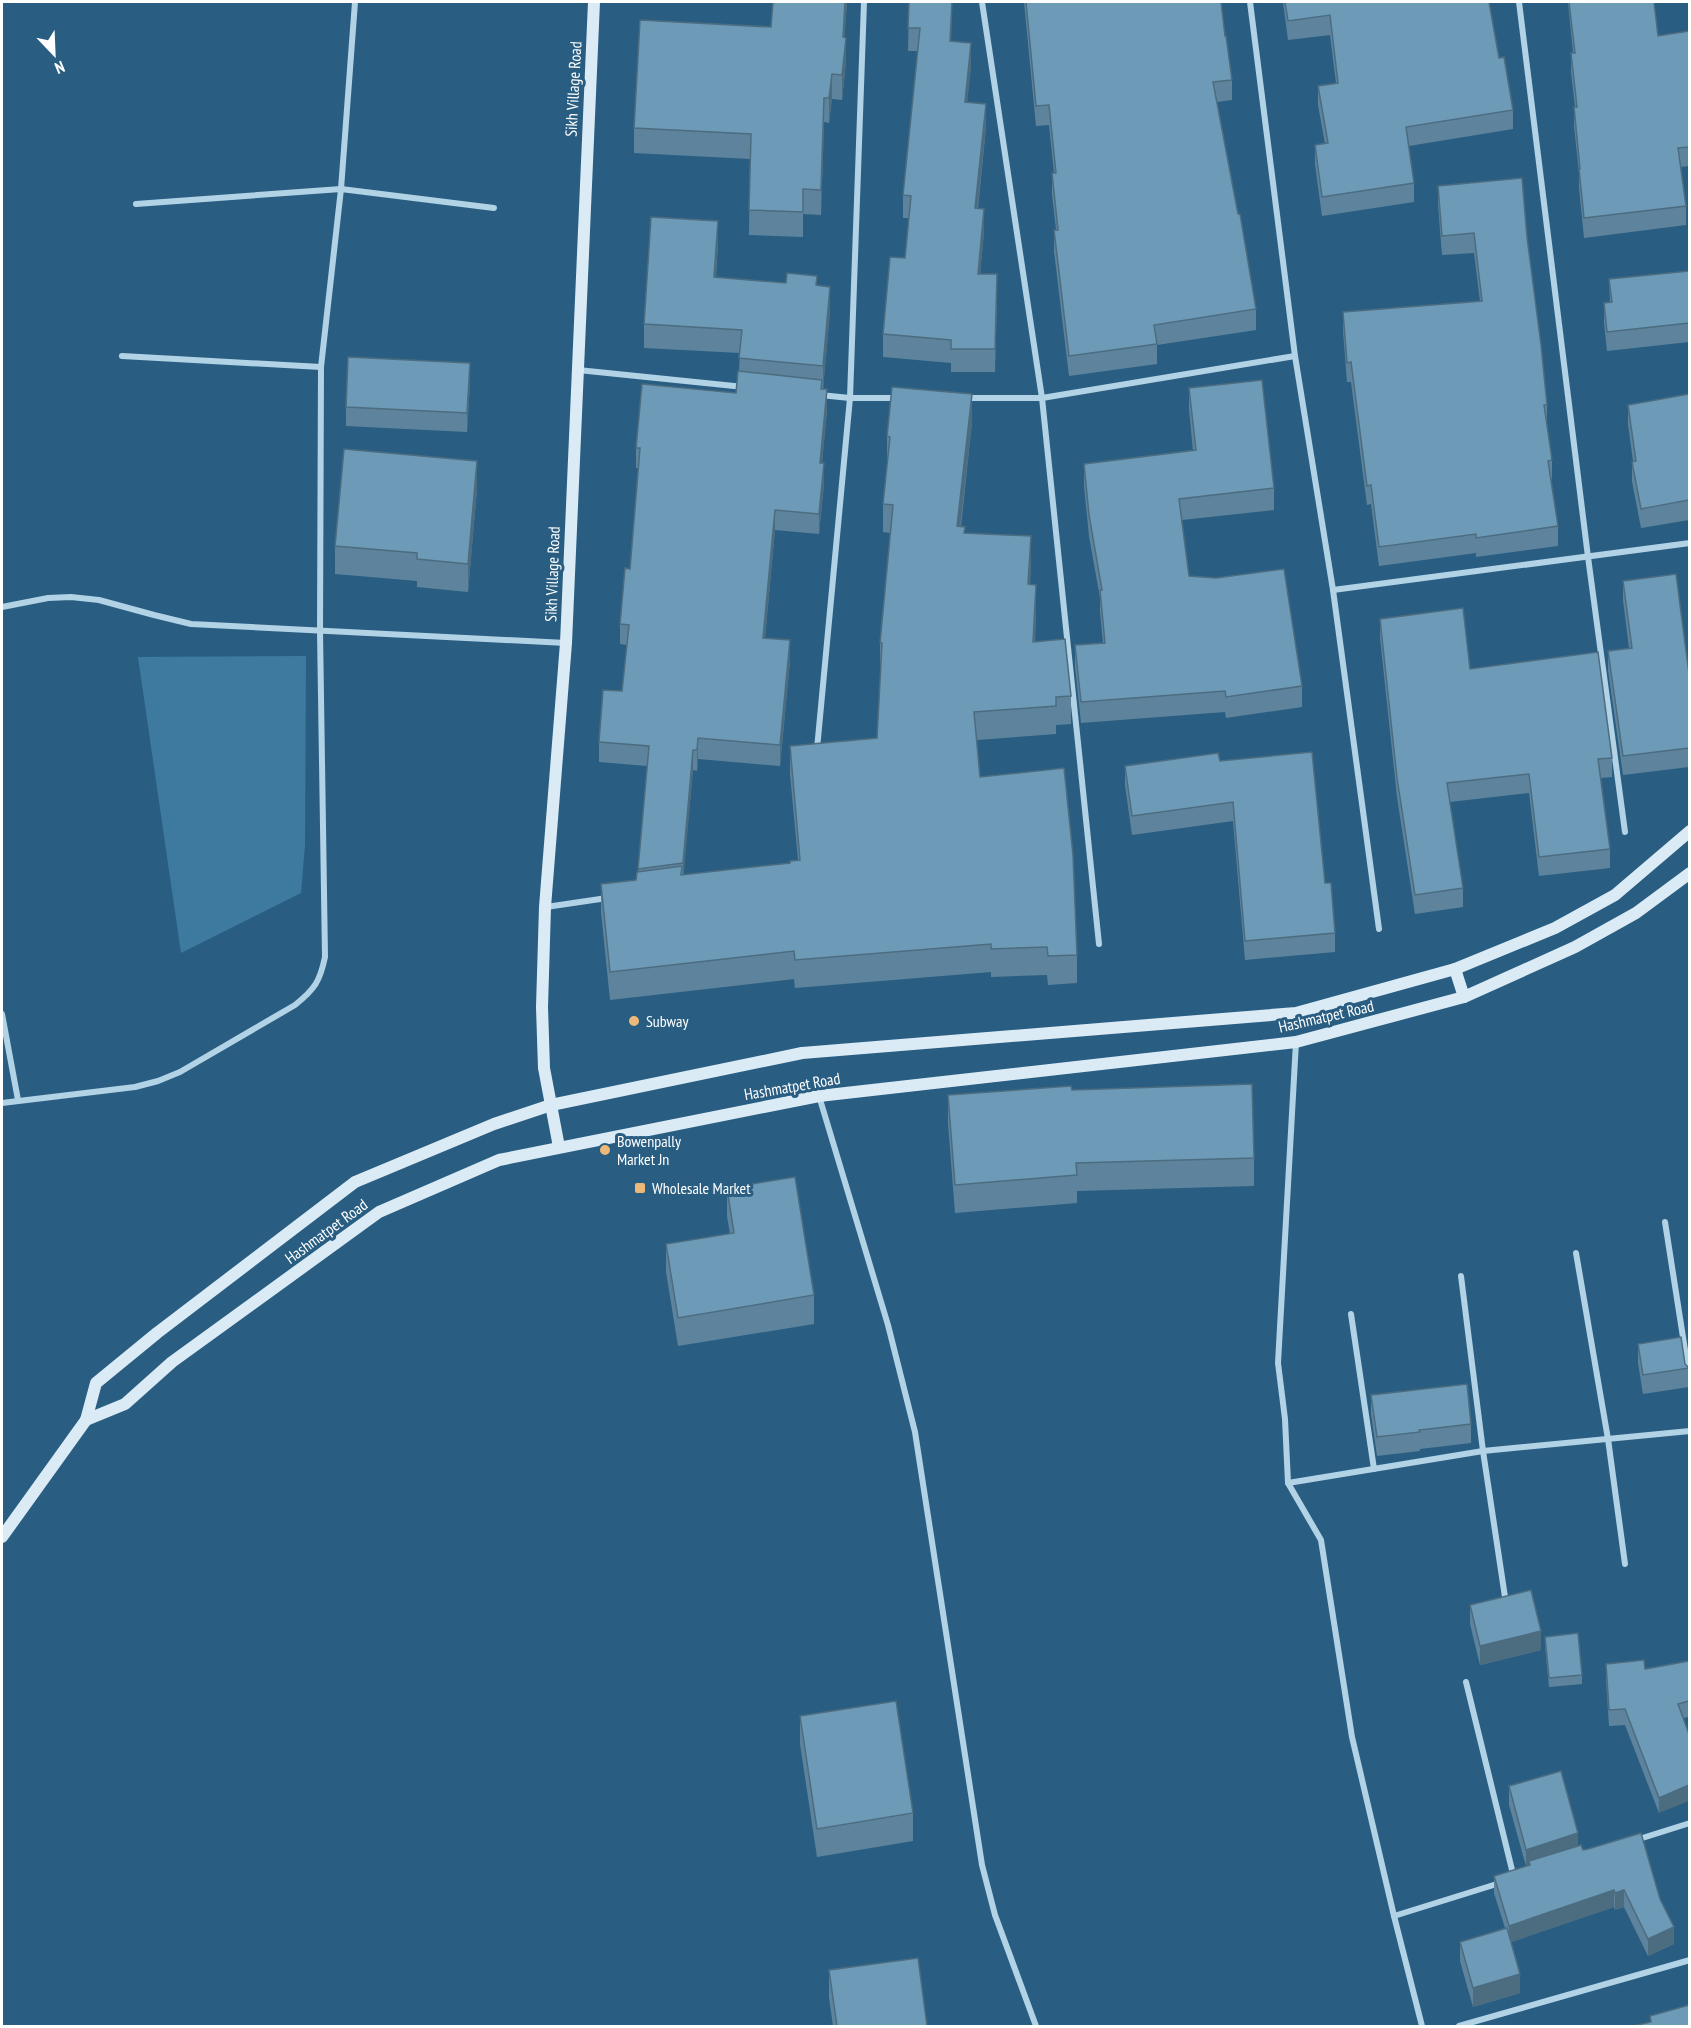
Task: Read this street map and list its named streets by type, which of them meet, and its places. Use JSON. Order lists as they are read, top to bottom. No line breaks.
{"streets":{"main road":["Sikh Village Road","Hashmatpet Road"]},"crossings":[["Sikh Village Road","Hashmatpet Road"]],"places":{"other":["Subway","Bowenpally Market Jn"],"transit":["Wholesale Market"]},"north":"bottom right"}
